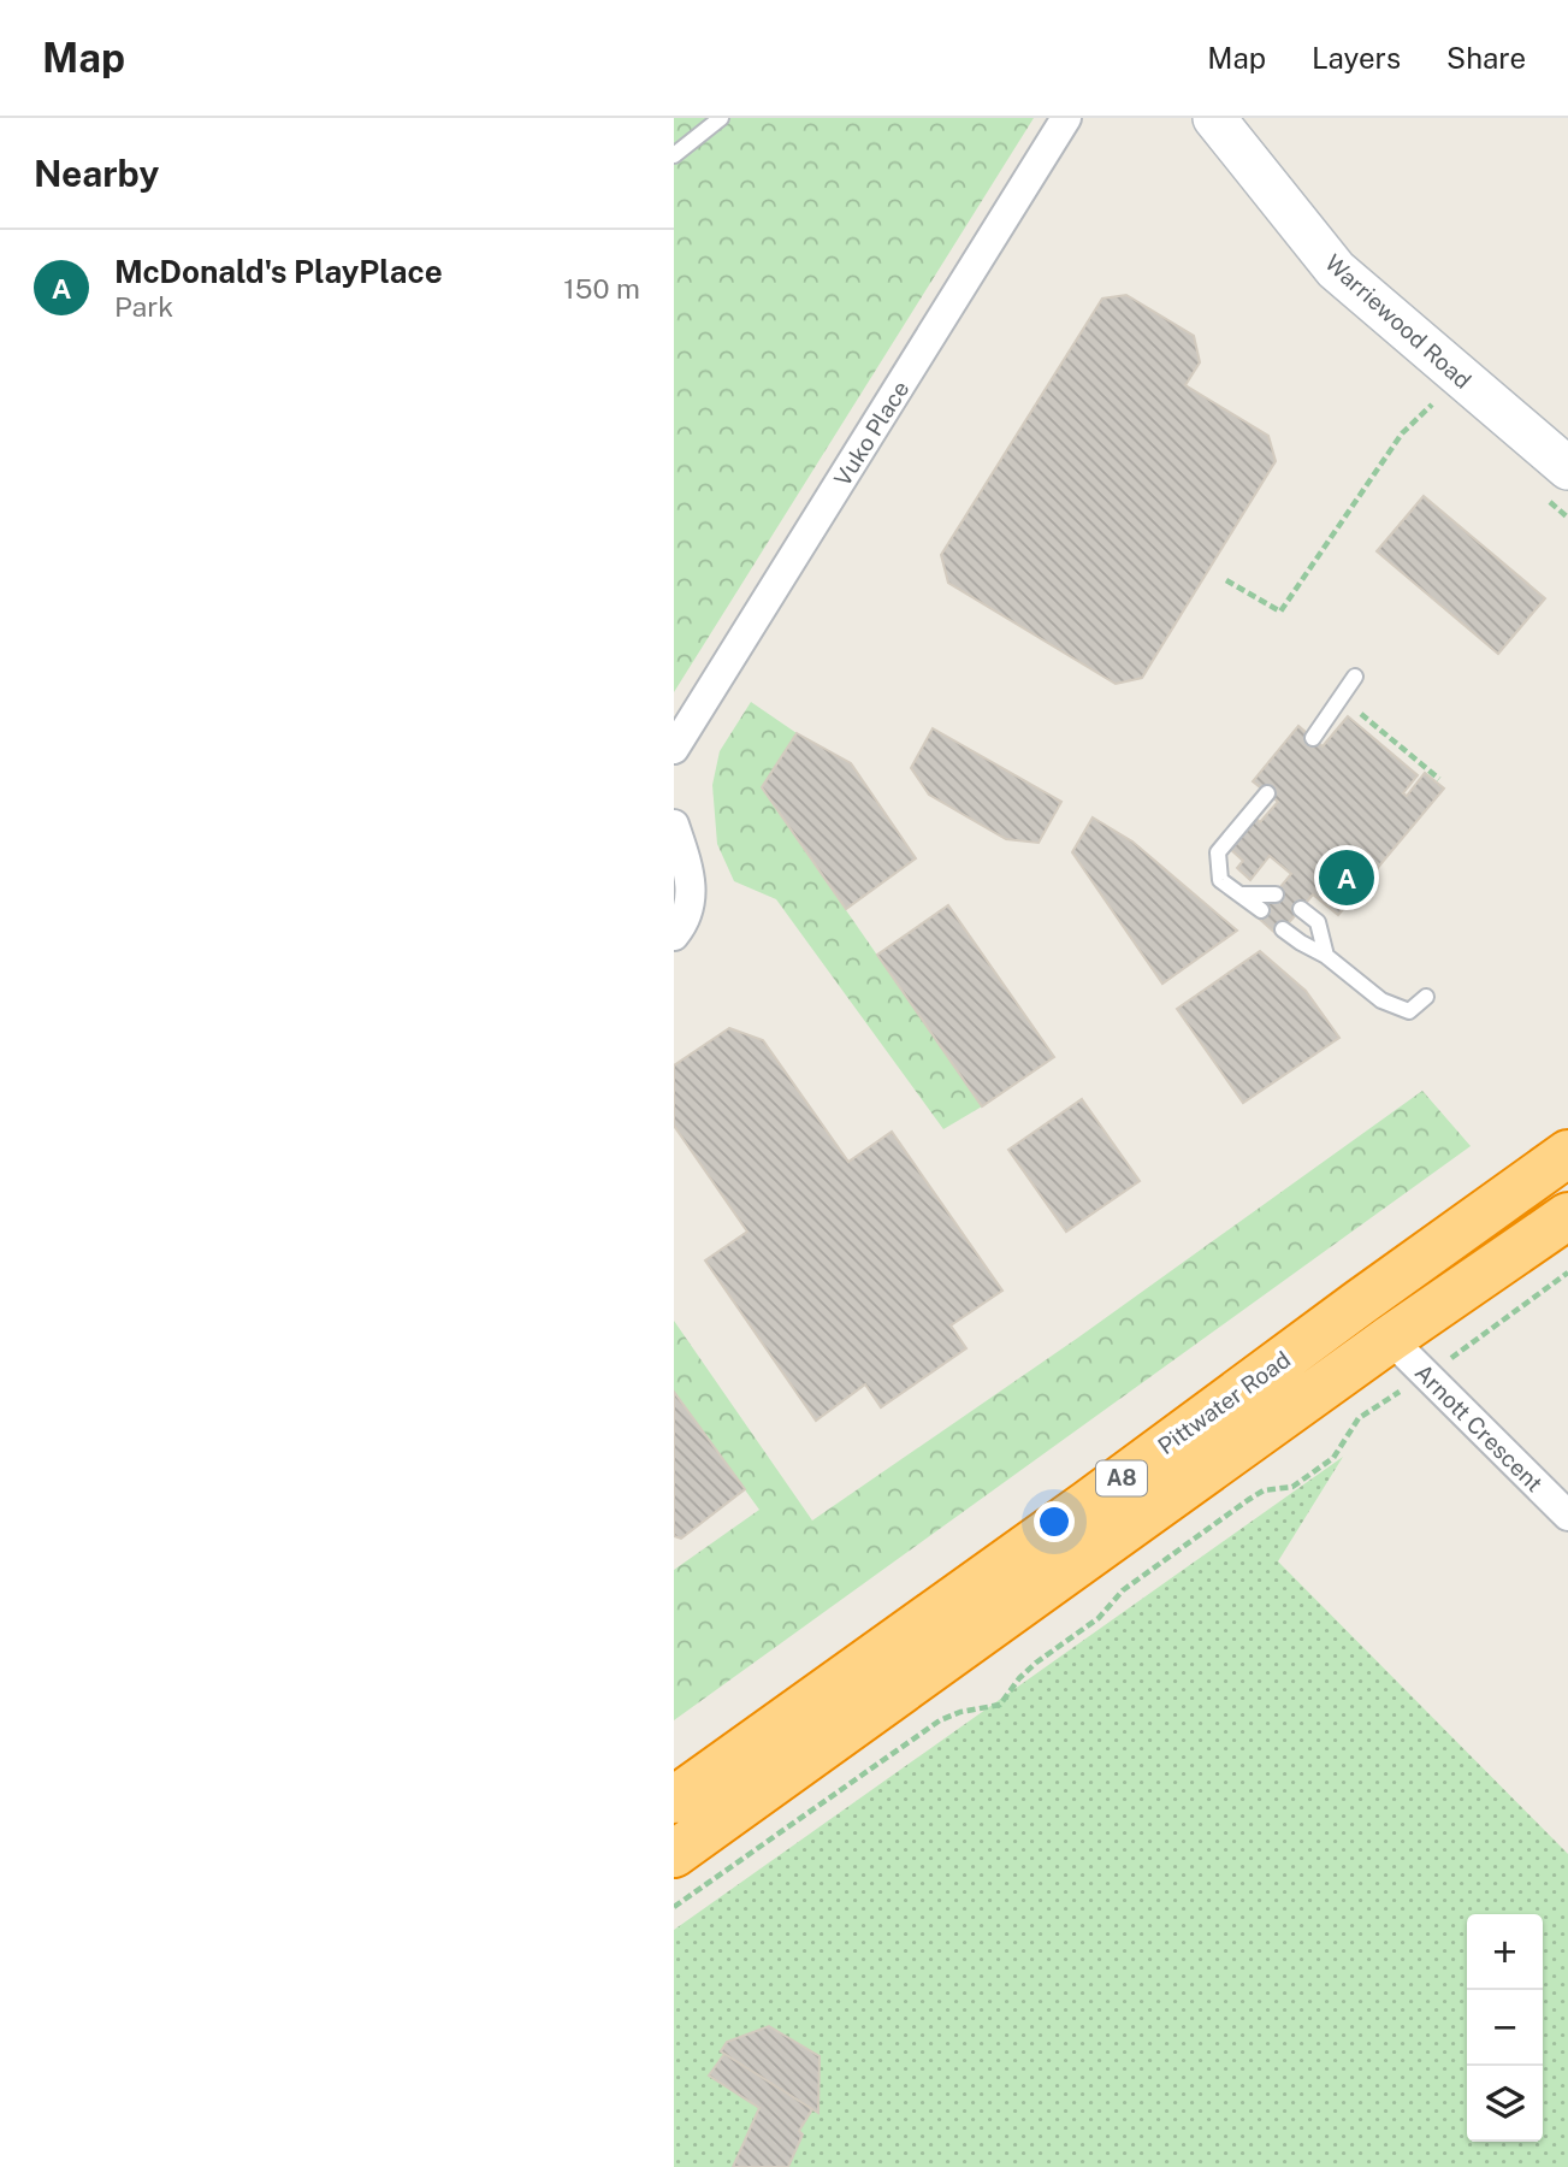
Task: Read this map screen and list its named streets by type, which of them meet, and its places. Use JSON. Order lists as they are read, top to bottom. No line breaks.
{"streets":{"highway":["Pittwater Road","A8"],"street":["Warriewood Road","Vuko Place","Arnott Crescent"]},"crossings":[["Pittwater Road","Arnott Crescent"]],"page":{"header":"Map","nav":["Map","Layers","Share"],"heading":"Nearby","list":[{"mark":"A","name":"McDonald's PlayPlace","note":"Park","value":"150 m"}],"pins":"A","map_buttons":["+","−"]}}
